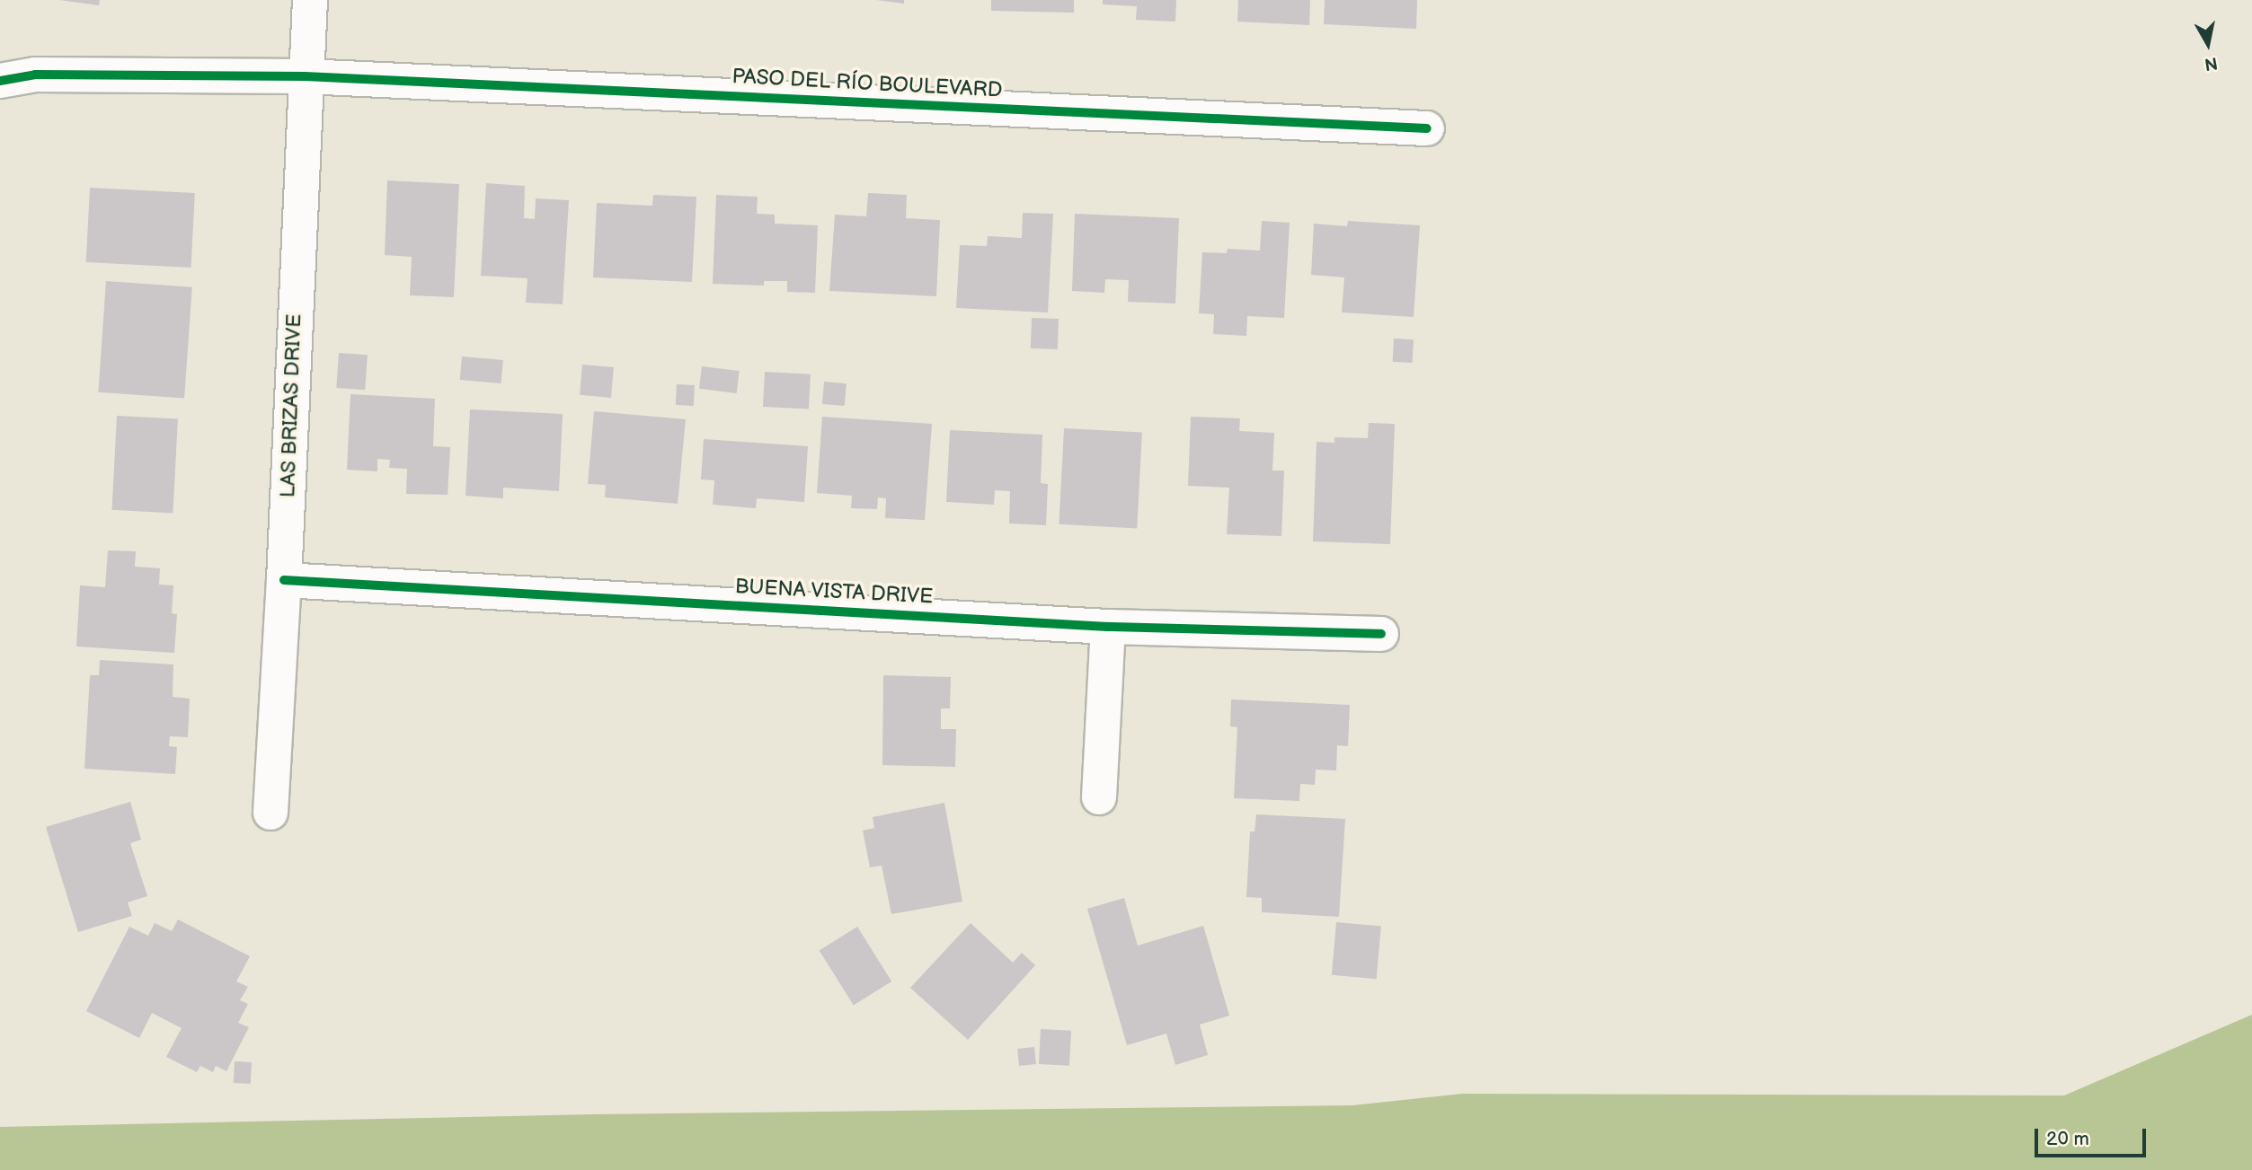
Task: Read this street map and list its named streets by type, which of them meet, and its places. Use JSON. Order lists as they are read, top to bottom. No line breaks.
{"streets":{"street":["PASO DEL RÍO BOULEVARD","LAS BRIZAS DRIVE","BUENA VISTA DRIVE"]},"crossings":[["PASO DEL RÍO BOULEVARD","LAS BRIZAS DRIVE"],["LAS BRIZAS DRIVE","BUENA VISTA DRIVE"]],"scale_bar":"20 m","north":"bottom"}
